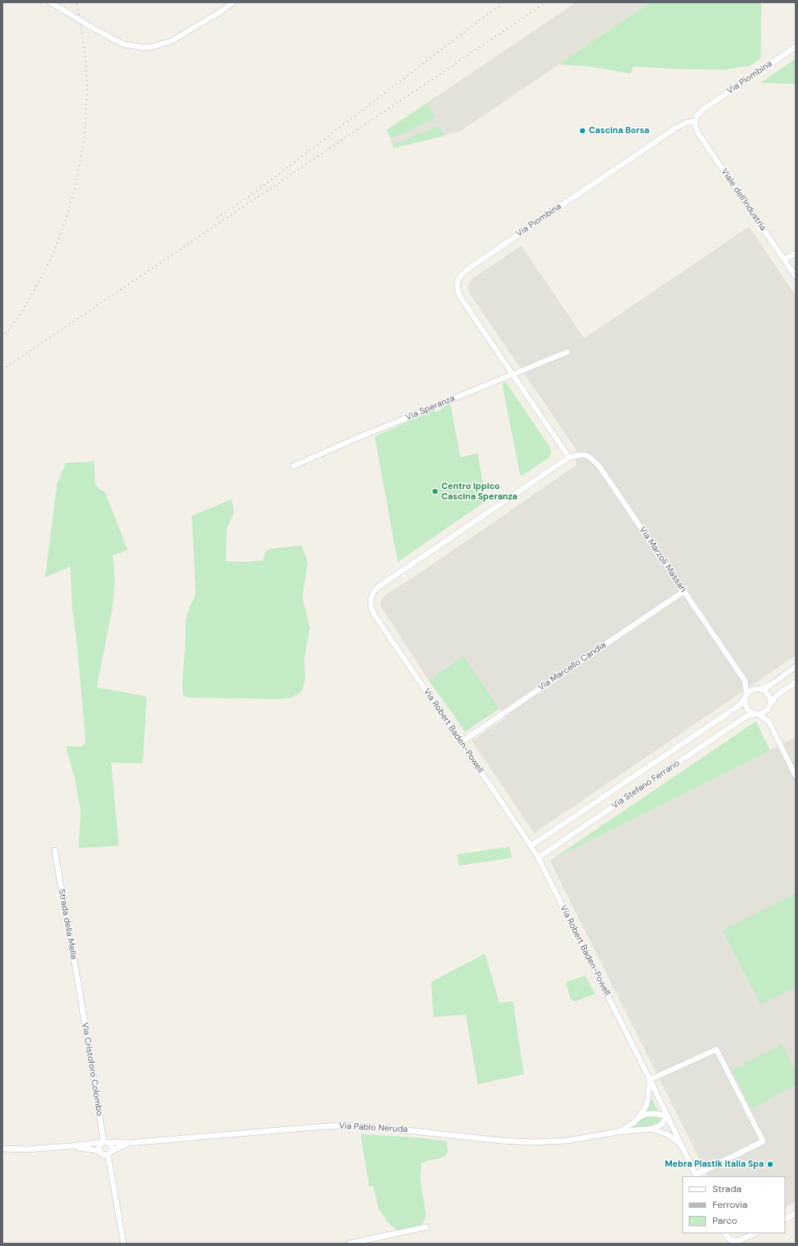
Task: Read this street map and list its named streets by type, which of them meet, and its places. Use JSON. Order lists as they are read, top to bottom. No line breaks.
{"streets":{"street":["Via Piombina","Viale dell'Industria","Via Speranza","Via Marzoli Massari","Via Marcello Candia","Via Robert Baden-Powell","Via Stefano Ferrario","Strada della Mella","Via Cristoforo Colombo","Via Pablo Neruda"]},"crossings":[["Via Piombina","Viale dell'Industria"],["Via Piombina","Via Speranza"],["Via Piombina","Via Marzoli Massari"],["Via Piombina","Via Robert Baden-Powell"],["Via Marzoli Massari","Via Marcello Candia"],["Via Marzoli Massari","Via Robert Baden-Powell"],["Via Marzoli Massari","Via Stefano Ferrario"],["Via Marcello Candia","Via Robert Baden-Powell"],["Via Robert Baden-Powell","Via Stefano Ferrario"],["Strada della Mella","Via Cristoforo Colombo"],["Via Cristoforo Colombo","Via Pablo Neruda"]],"places":["Cascina Borsa","Centro Ippico Cascina Speranza","Mebra Plastik Italia Spa"],"legend":["Strada","Ferrovia","Parco"]}
